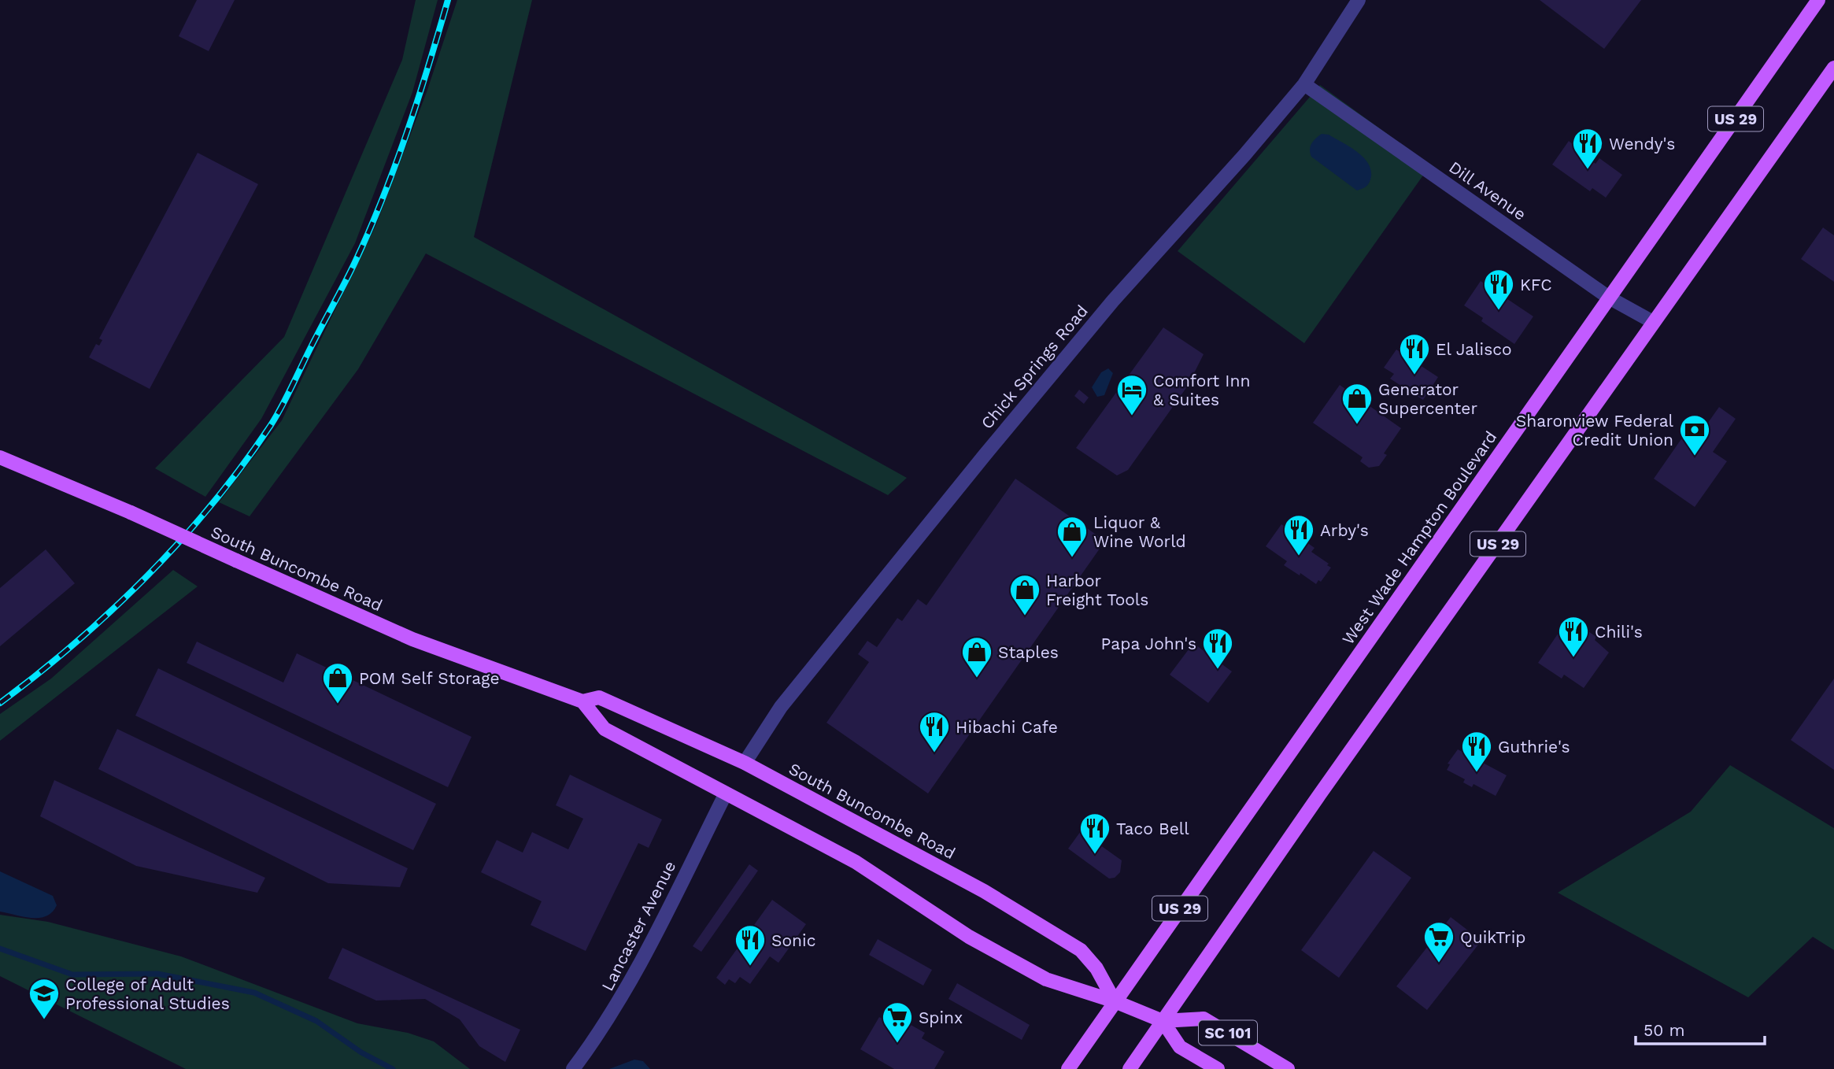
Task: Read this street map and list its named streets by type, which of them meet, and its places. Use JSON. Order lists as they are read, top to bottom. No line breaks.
{"streets":{"main road":["US 29","West Wade Hampton Boulevard","South Buncombe Road","SC 101"],"street":["Dill Avenue","Chick Springs Road","Lancaster Avenue"]},"crossings":[["US 29","Dill Avenue"],["US 29","SC 101"],["Dill Avenue","Chick Springs Road"],["Dill Avenue","West Wade Hampton Boulevard"],["Chick Springs Road","South Buncombe Road"],["West Wade Hampton Boulevard","South Buncombe Road"]],"places":{"restaurant":["Wendy's","KFC","El Jalisco","Arby's","Chili's","Papa John's","Hibachi Cafe","Guthrie's","Taco Bell","Sonic"],"hotel":["Comfort Inn & Suites"],"shop":["Generator Supercenter","Liquor & Wine World","Harbor Freight Tools","Staples","POM Self Storage"],"bank":["Sharonview Federal Credit Union"],"supermarket":["QuikTrip","Spinx"],"school or university":["College of Adult Professional Studies"]},"scale_bar":"50 m"}
